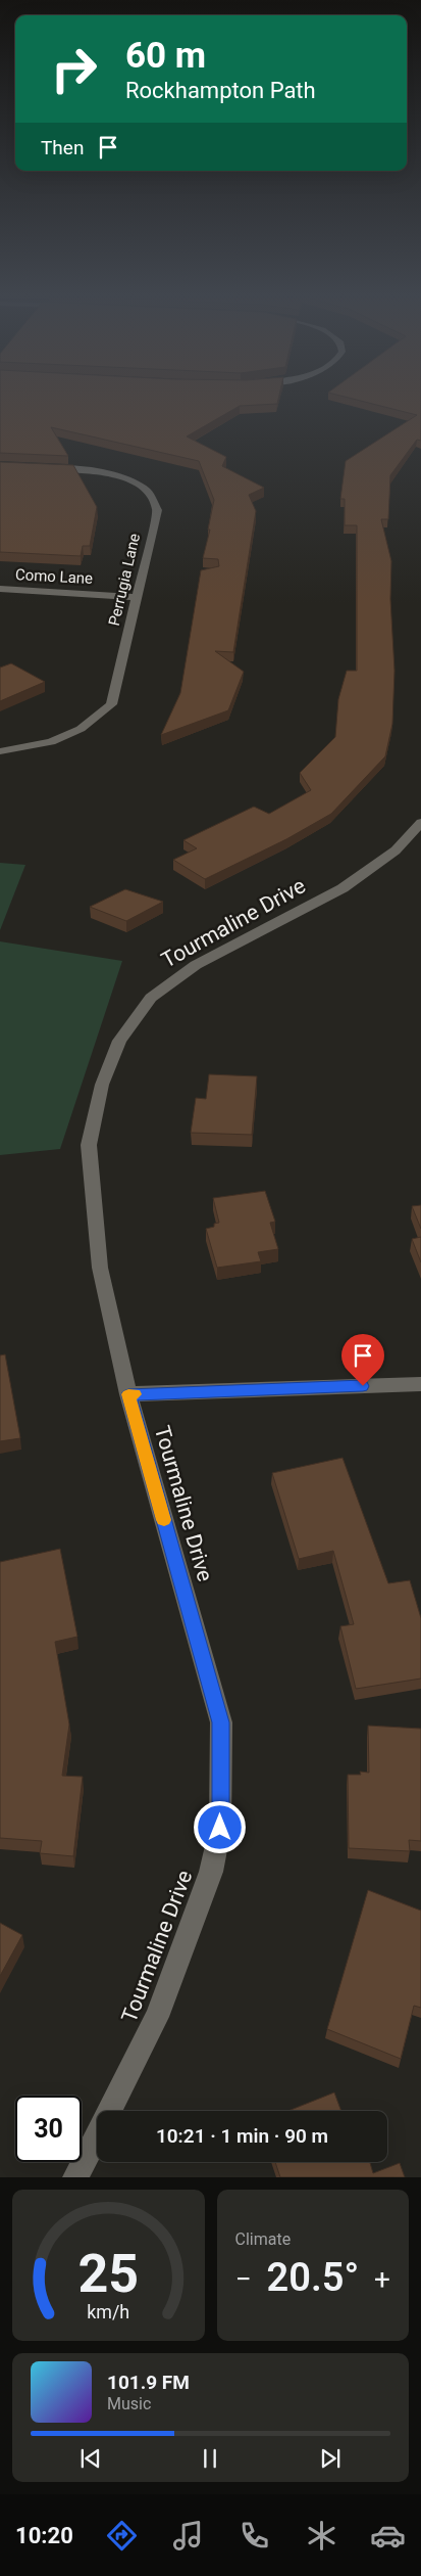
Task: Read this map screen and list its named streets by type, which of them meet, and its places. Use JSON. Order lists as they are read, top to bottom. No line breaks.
{"streets":{"street":["Como Lane","Perrugia Lane","Tourmaline Drive"]},"crossings":[["Como Lane","Perrugia Lane"]],"page":{"turn":["60 m","Rockhampton Path"],"then":"Then","limit":"30","trip":"10:21 · 1 min · 90 m","tile":"Climate","heat":["−","20.5°","+"],"song":["101.9 FM","Music"],"tabs":"10:20","gauge":["25","km/h"]}}
